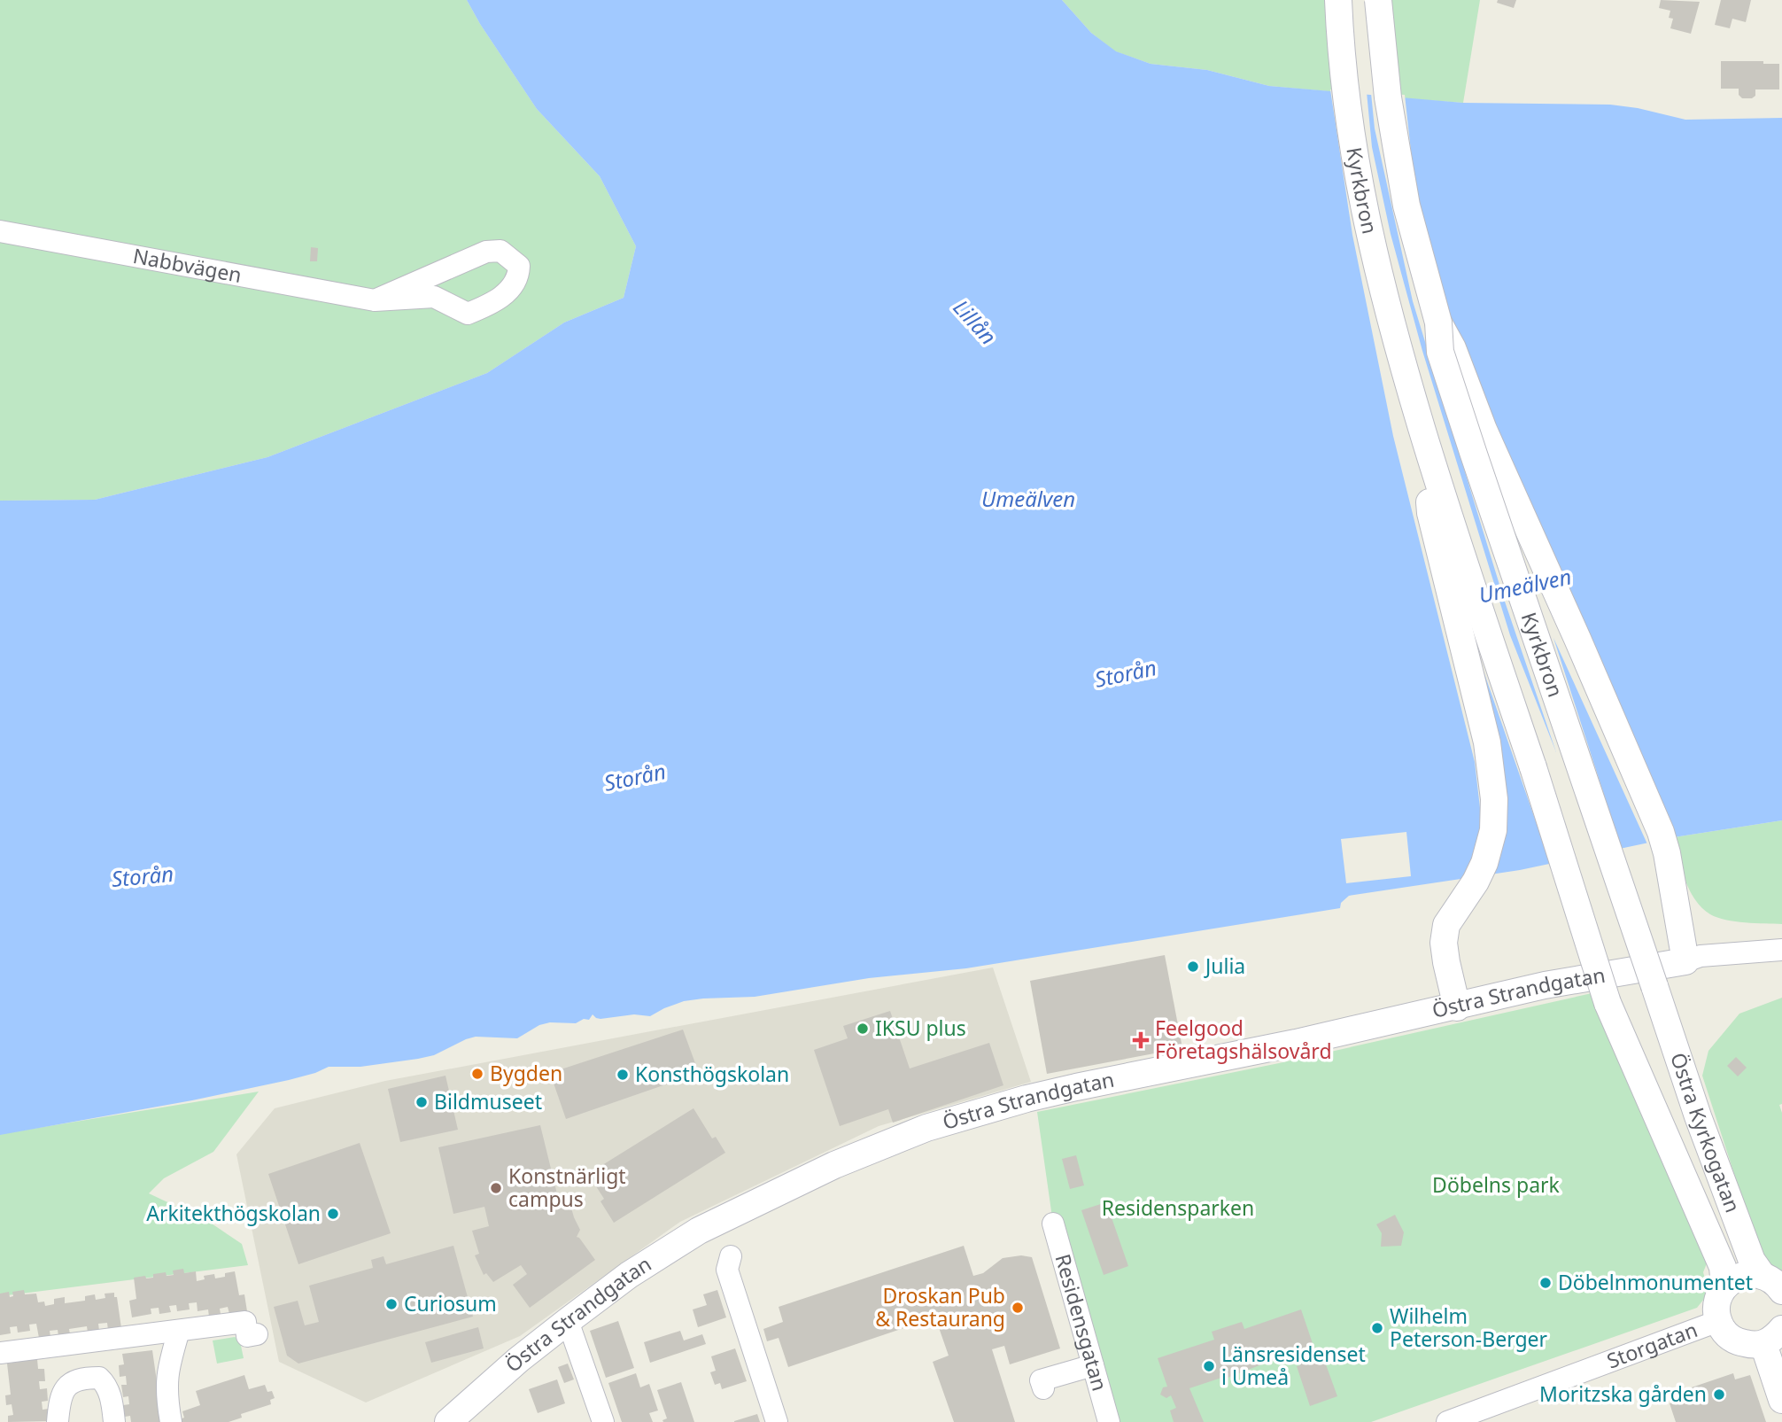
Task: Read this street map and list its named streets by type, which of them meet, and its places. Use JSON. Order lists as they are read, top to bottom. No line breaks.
{"streets":{"street":["Kyrkbron","Nabbvägen","Östra Strandgatan","Östra Kyrkogatan","Residensgatan","Storgatan"]},"crossings":[["Kyrkbron","Östra Strandgatan"],["Kyrkbron","Östra Kyrkogatan"],["Östra Kyrkogatan","Storgatan"]],"water":["Lillån","Umeälven","Storån"],"parks":["Döbelns park","Residensparken"],"places":{"other":["Julia","IKSU plus","Bygden","Konsthögskolan","Bildmuseet","Konstnärligt campus","Arkitekthögskolan","Döbelnmonumentet","Curiosum","Droskan Pub & Restaurang","Wilhelm Peterson-Berger","Länsresidenset i Umeå","Moritzska gården"],"health":["Feelgood Företagshälsovård"]}}
